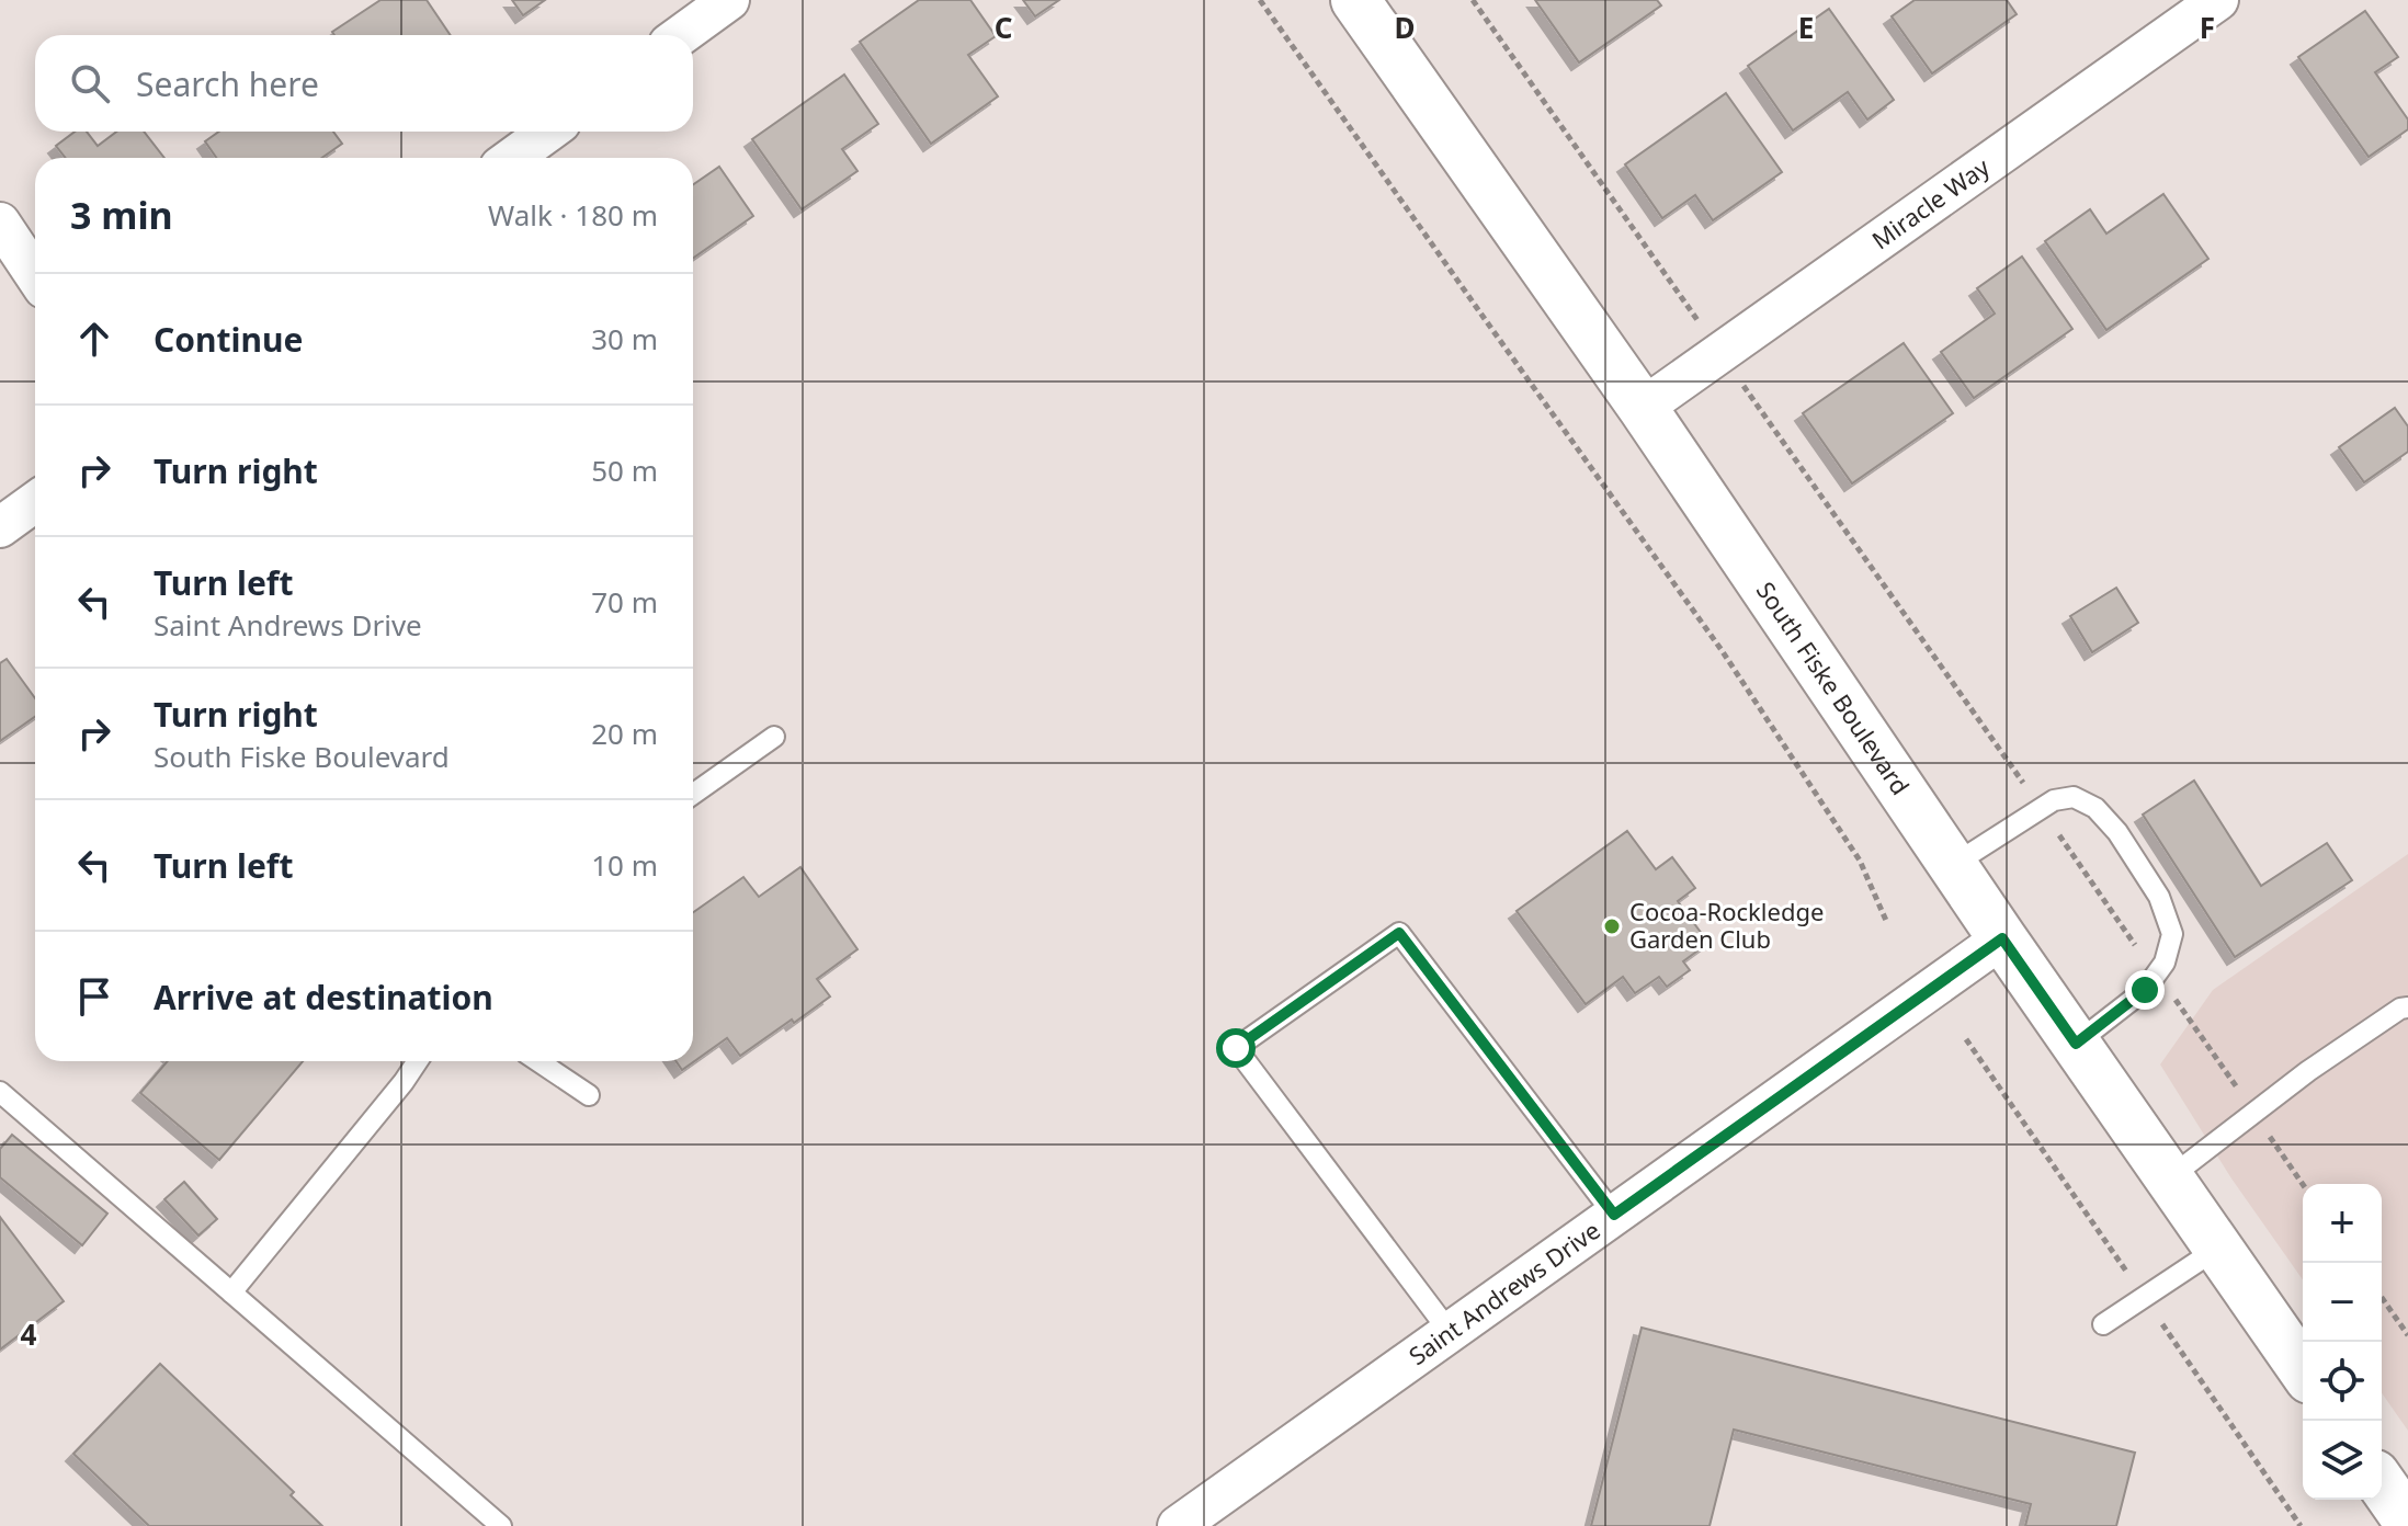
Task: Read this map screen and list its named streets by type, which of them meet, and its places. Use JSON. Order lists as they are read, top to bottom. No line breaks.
{"streets":{"main road":["South Fiske Boulevard"],"street":["Miracle Way","Saint Andrews Drive"]},"crossings":[["Miracle Way","South Fiske Boulevard"],["South Fiske Boulevard","Saint Andrews Drive"]],"places":["Cocoa-Rockledge Garden Club"],"page":{"search":"Search here","heading":["3 min","Walk · 180 m"],"list":[["Continue","30 m"],["Turn right","50 m"],["Turn left","Saint Andrews Drive","70 m"],["Turn right","South Fiske Boulevard","20 m"],["Turn left","10 m"],"Arrive at destination"],"map_buttons":["+","−"]},"grid":{"columns":["C","D","E","F"],"rows":["4"]}}
